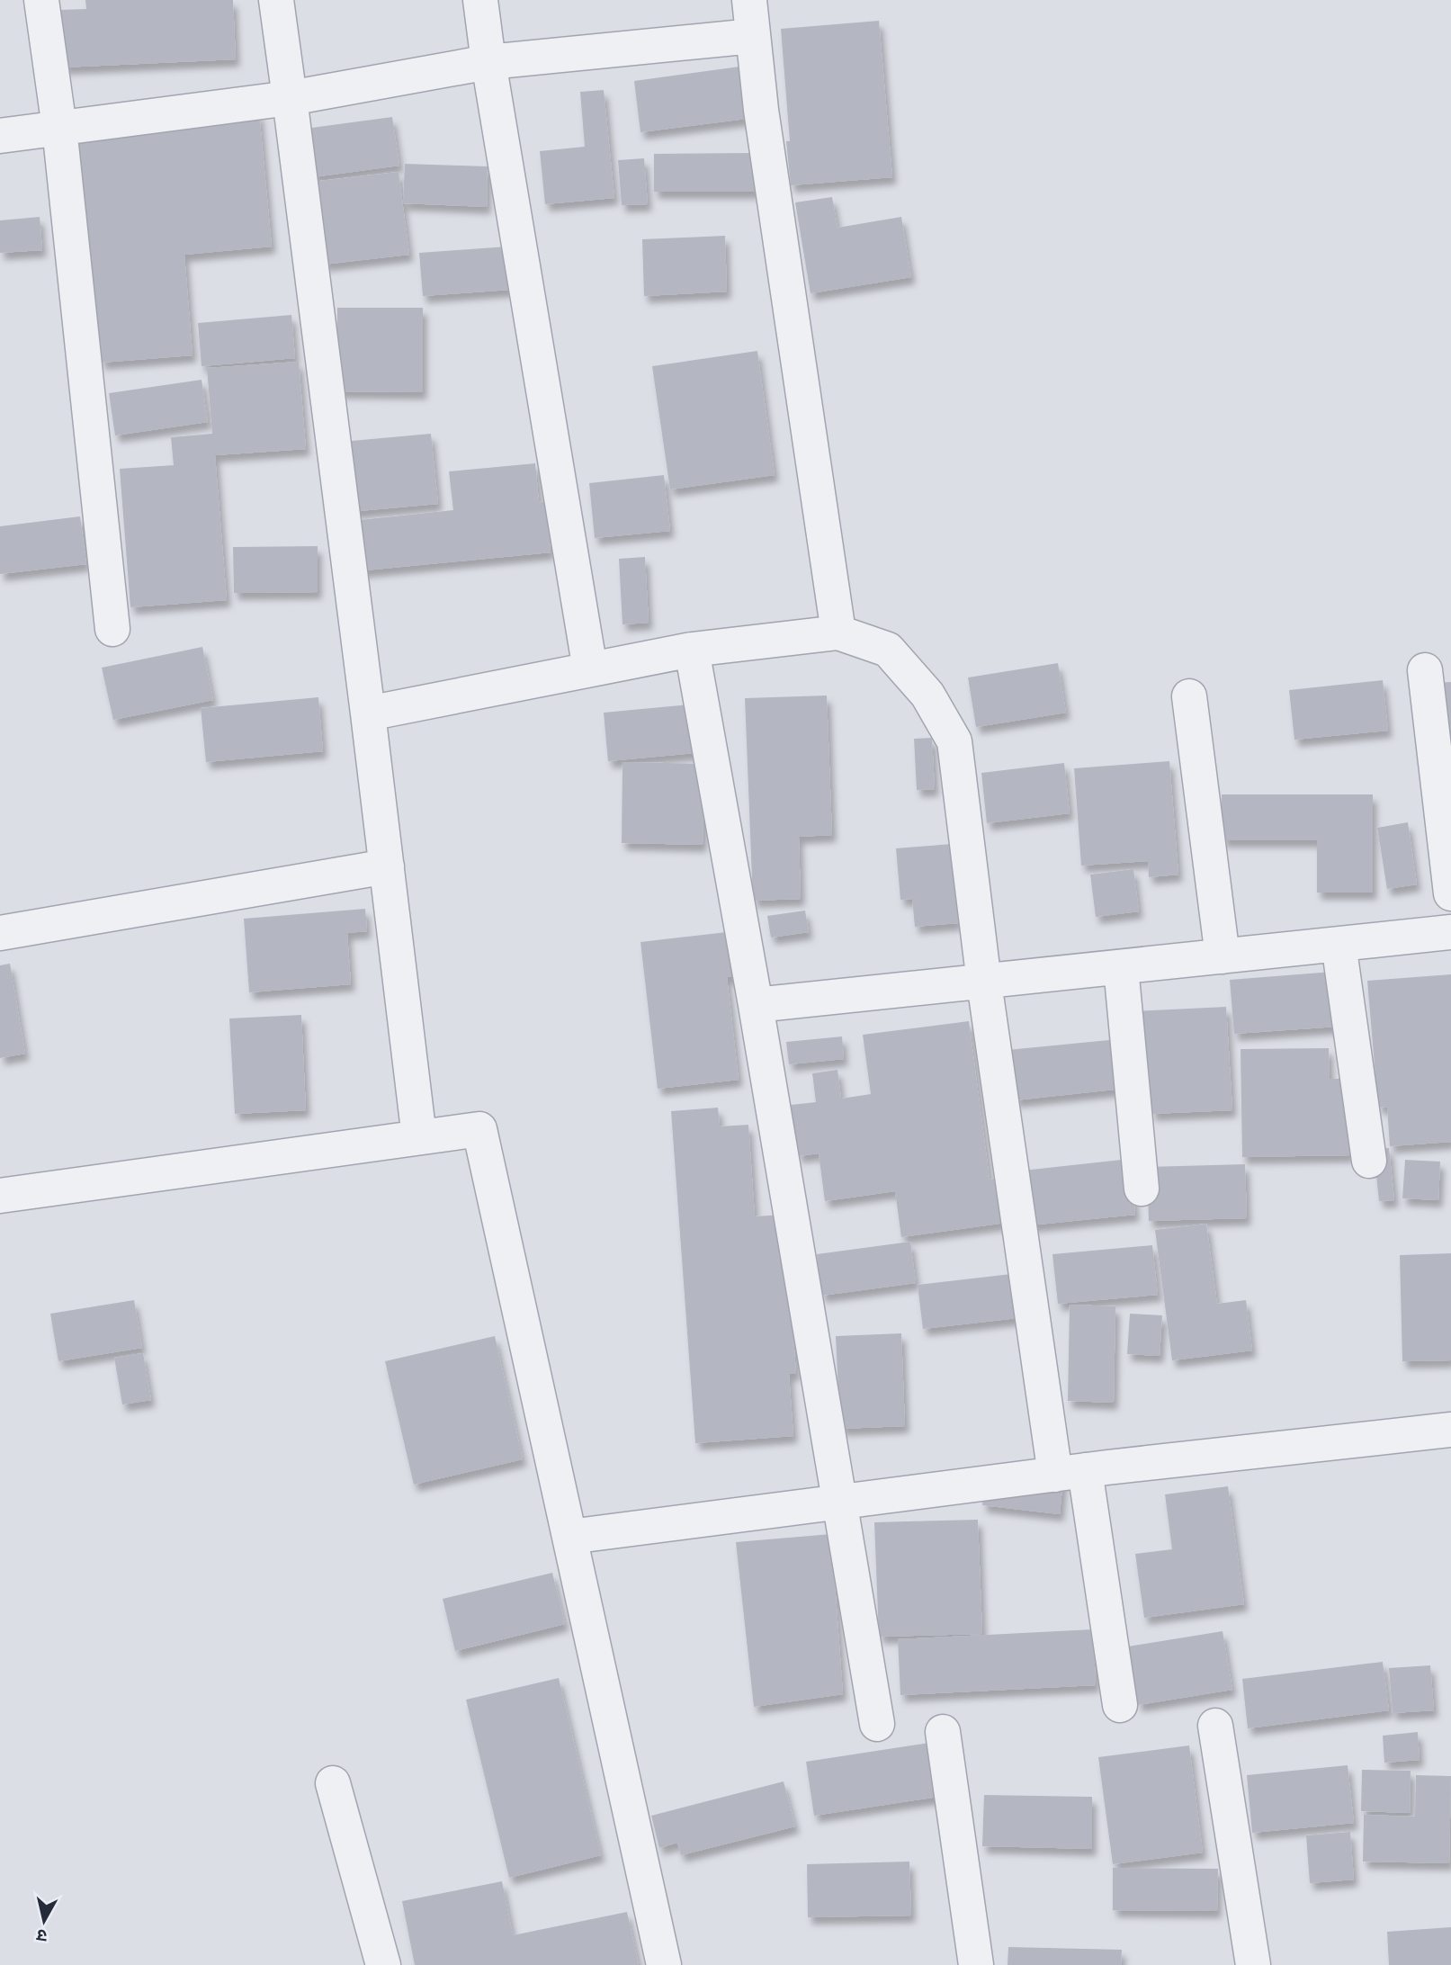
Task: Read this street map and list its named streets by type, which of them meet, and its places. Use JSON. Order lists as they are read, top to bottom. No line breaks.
{"north":"bottom"}
